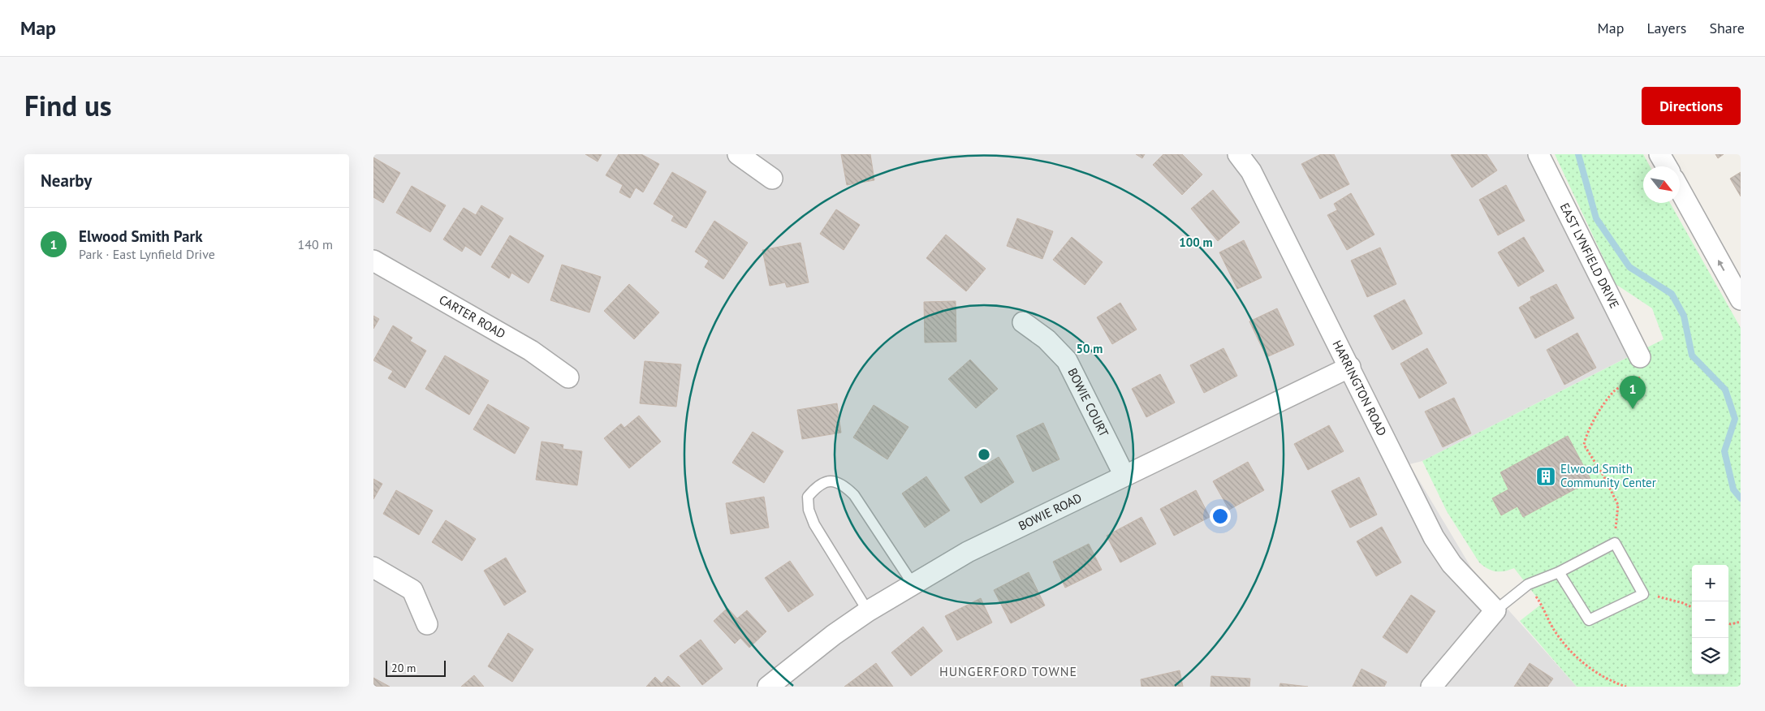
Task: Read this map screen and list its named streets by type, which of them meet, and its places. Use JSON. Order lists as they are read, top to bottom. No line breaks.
{"streets":{"street":["EAST LYNFIELD DRIVE","CARTER ROAD","HARRINGTON ROAD","BOWIE COURT","BOWIE ROAD"]},"crossings":[["HARRINGTON ROAD","BOWIE ROAD"],["BOWIE COURT","BOWIE ROAD"]],"districts":["HUNGERFORD TOWNE"],"places":{"building":["Elwood Smith Community Center"]},"scale_bar":"20 m","north":"bottom right","page":{"header":"Map","nav":["Map","Layers","Share"],"title":"Find us","buttons":"Directions","heading":"Nearby","list":[{"mark":"1","name":"Elwood Smith Park","note":"Park · East Lynfield Drive","value":"140 m"}],"pins":"1","map_buttons":["+","−"],"scale":"20 m"},"rings":["100 m","50 m"]}
